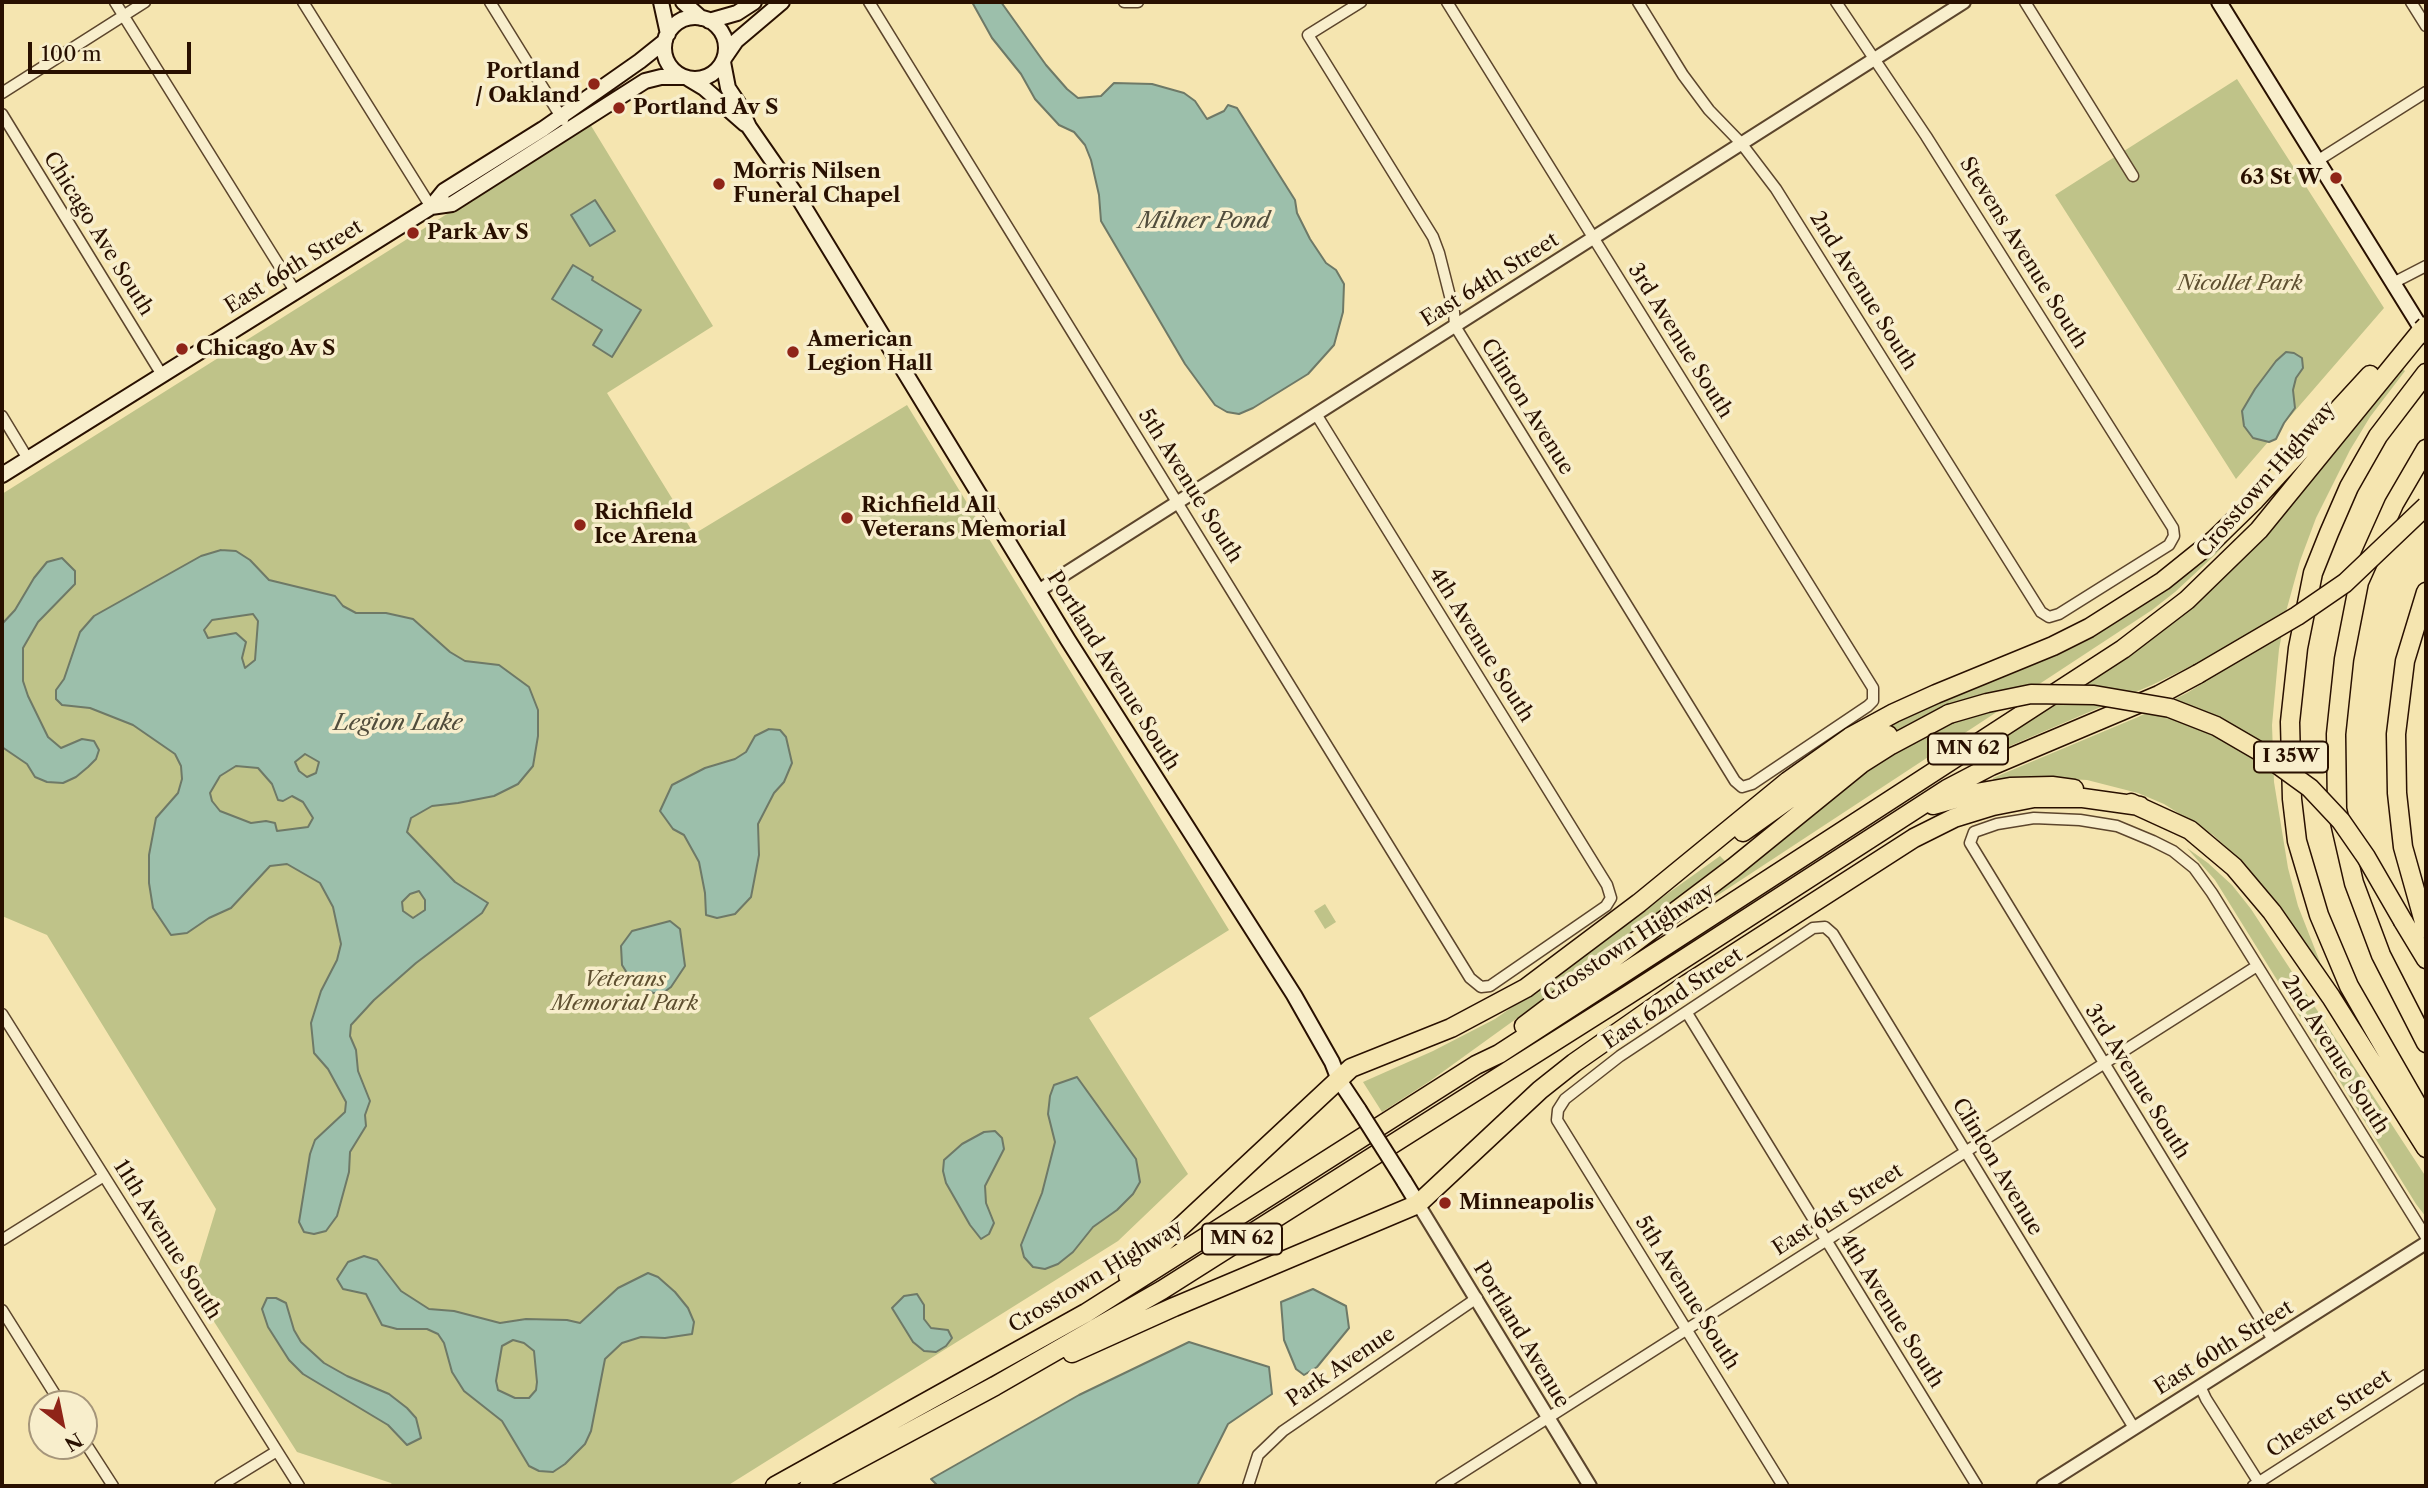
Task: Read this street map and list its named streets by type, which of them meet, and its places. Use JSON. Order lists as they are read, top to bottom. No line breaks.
{"streets":{"highway":["Crosstown Highway","MN 62","I 35W"],"main road":["East 66th Street","Portland Avenue South"],"street":["Chicago Ave South","Stevens Avenue South","East 64th Street","2nd Avenue South","3rd Avenue South","Clinton Avenue","5th Avenue South","4th Avenue South","East 62nd Street","East 61st Street","11th Avenue South","Portland Avenue","East 60th Street","Park Avenue","Chester Street"]},"crossings":[["Chicago Ave South","East 66th Street"],["Stevens Avenue South","East 64th Street"],["Stevens Avenue South","2nd Avenue South"],["East 66th Street","Portland Avenue South"],["East 64th Street","2nd Avenue South"],["East 64th Street","3rd Avenue South"],["East 64th Street","Clinton Avenue"],["East 64th Street","5th Avenue South"],["East 64th Street","4th Avenue South"],["East 64th Street","Portland Avenue South"],["2nd Avenue South","3rd Avenue South"],["2nd Avenue South","East 61st Street"],["3rd Avenue South","Clinton Avenue"],["3rd Avenue South","East 61st Street"],["3rd Avenue South","East 60th Street"],["Clinton Avenue","East 62nd Street"],["Clinton Avenue","East 61st Street"],["Clinton Avenue","East 60th Street"],["5th Avenue South","4th Avenue South"],["5th Avenue South","East 62nd Street"],["5th Avenue South","East 61st Street"],["4th Avenue South","East 62nd Street"],["4th Avenue South","East 61st Street"],["Portland Avenue South","Portland Avenue"],["East 61st Street","Portland Avenue"],["Portland Avenue","Park Avenue"]],"water":["Milner Pond","Legion Lake"],"parks":["Nicollet Park","Veterans Memorial Park"],"places":["Portland / Oakland","Portland Av S","63 St W","Morris Nilsen Funeral Chapel","Park Av S","Chicago Av S","American Legion Hall","Richfield All Veterans Memorial","Richfield Ice Arena","Minneapolis"],"scale_bar":"100 m","north":"bottom right"}
